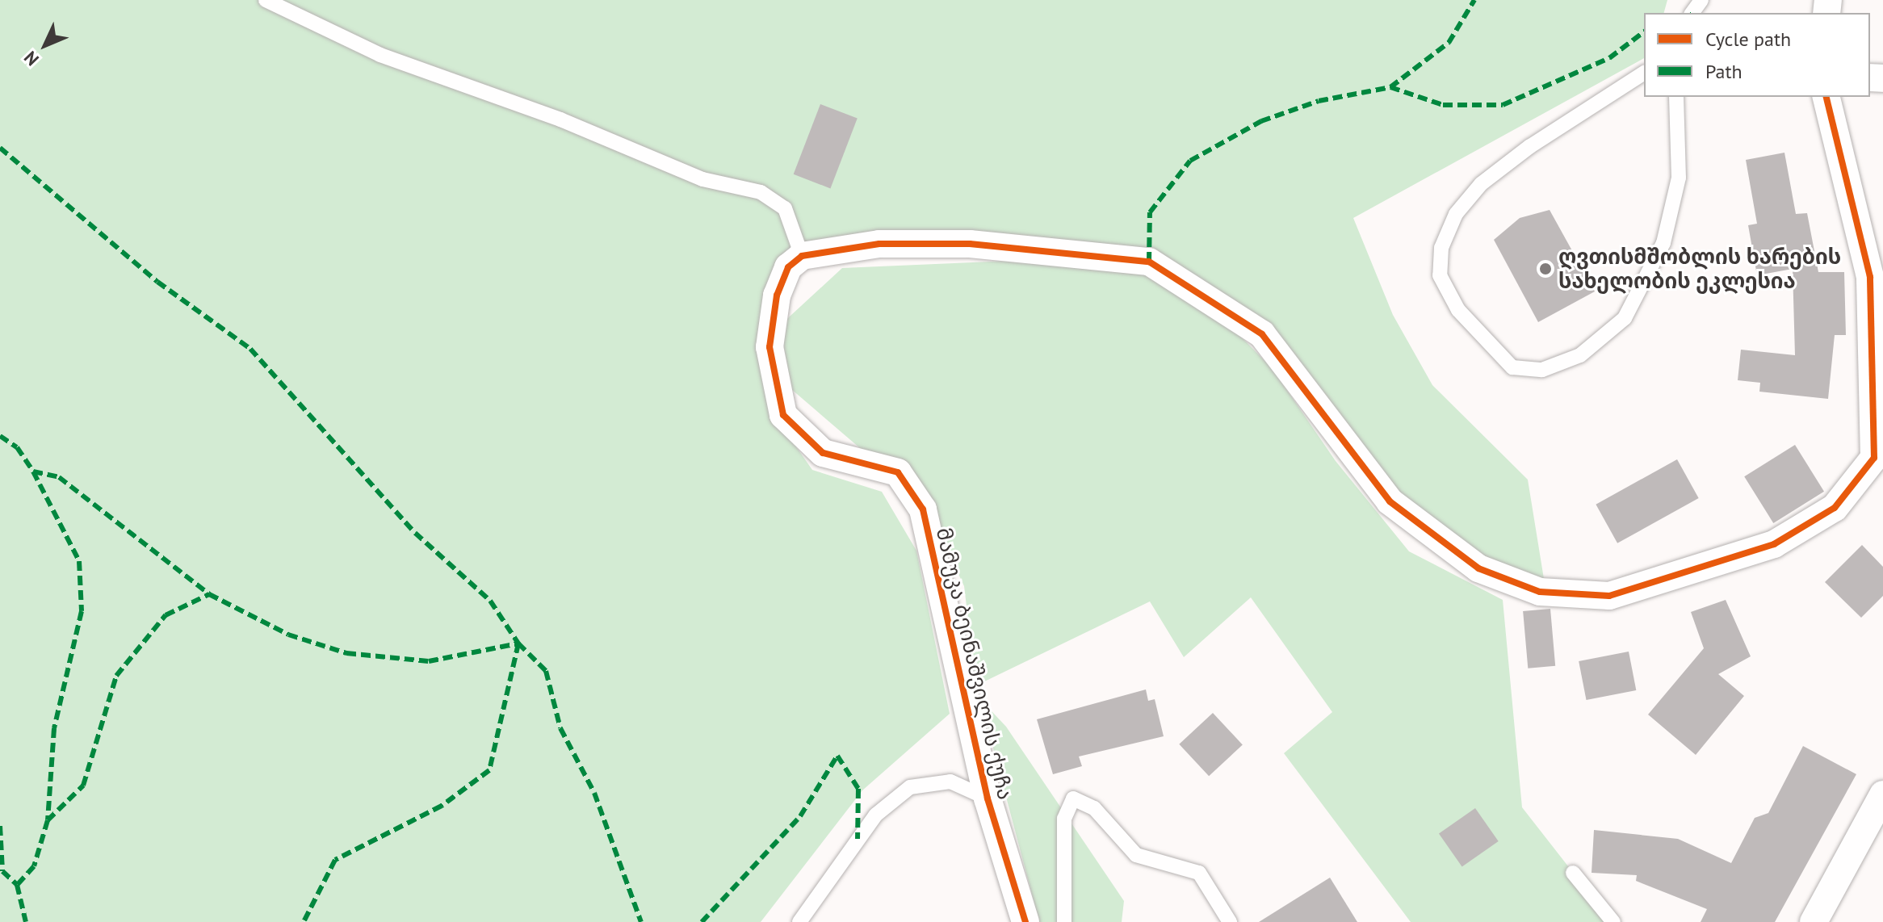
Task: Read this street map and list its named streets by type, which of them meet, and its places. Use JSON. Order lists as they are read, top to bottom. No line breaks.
{"streets":{"street":["მამუკა ბეინაშვილის ქუჩა"]},"places":["ღვთისმშობლის ხარების სახელობის ეკლესია"],"legend":["Cycle path","Path"],"north":"bottom left"}
